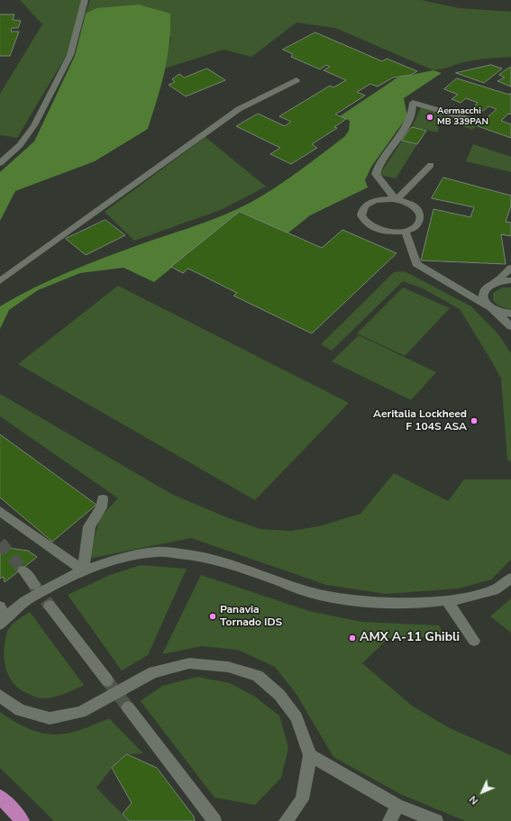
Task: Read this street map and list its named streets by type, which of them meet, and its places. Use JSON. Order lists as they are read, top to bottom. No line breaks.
{"places":["Aermacchi MB 339PAN","Aeritalia Lockheed F 104S ASA","Panavia Tornado IDS","AMX A-11 Ghibli"],"north":"bottom left"}
